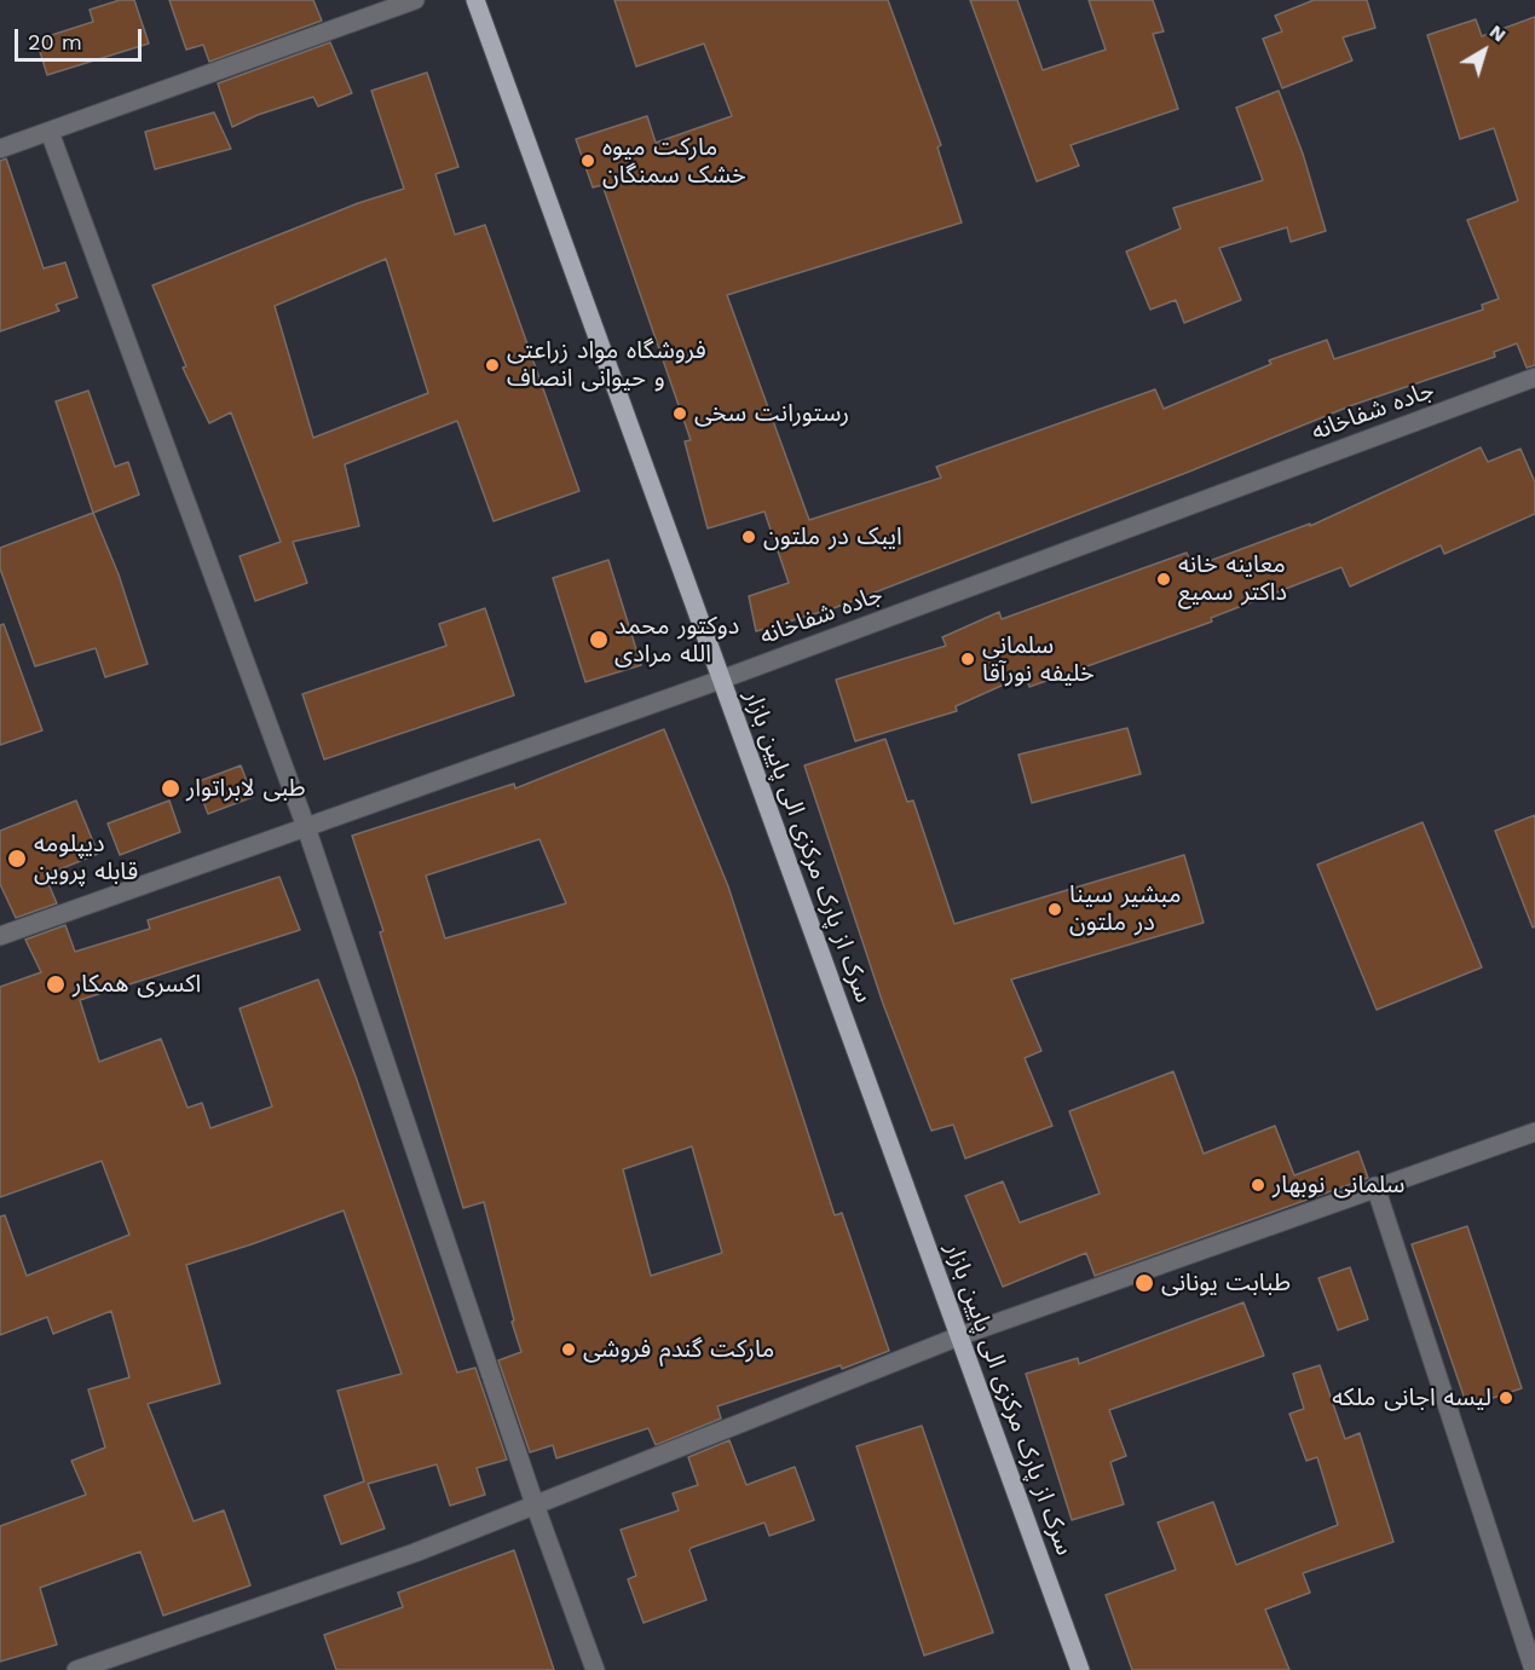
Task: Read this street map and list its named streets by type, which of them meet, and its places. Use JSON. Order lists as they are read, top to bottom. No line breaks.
{"streets":{"main road":["سرک از پارک مرکزی الی پایین بازار"],"street":["جاده شفاخانه"]},"crossings":[["جاده شفاخانه","سرک از پارک مرکزی الی پایین بازار"]],"places":["مارکت میوه خشک سمنگان","فروشگاه مواد زراعتی و حیوانی انصاف","رستورانت سخی","ایبک در ملتون","معاینه خانه داکتر سمیع","دوکتور محمد الله مرادی","سلمانی خلیفه نورآقا","طبی لابراتوار","دیپلومه قابله پروین","مبشیر سینا در ملتون","اکسری همکار","سلمانی نوبهار","طبابت یونانی","مارکت گندم فروشی","لیسه اجانی ملکه"],"scale_bar":"20 m","north":"top right"}
